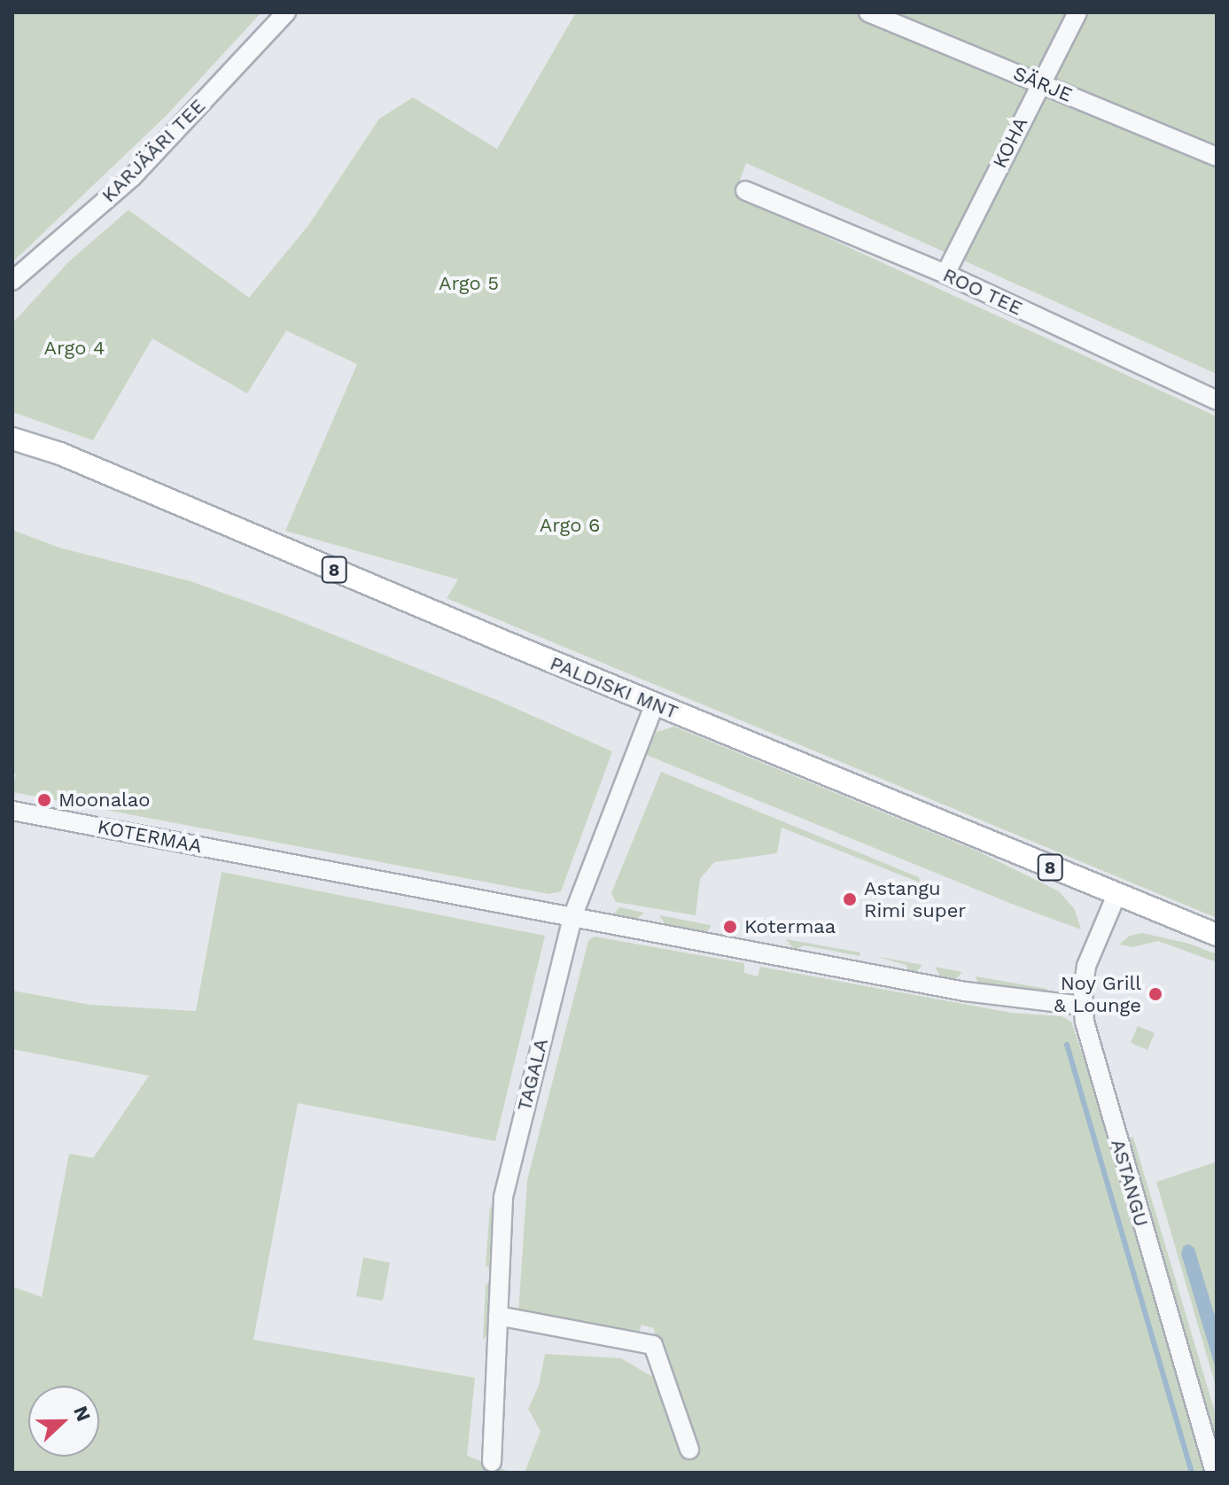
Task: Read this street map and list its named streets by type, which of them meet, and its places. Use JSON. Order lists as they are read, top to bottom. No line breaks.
{"streets":{"main road":["8","PALDISKI MNT"],"street":["SÄRJE","KOHA","KARJÄÄRI TEE","ROO TEE","KOTERMAA","TAGALA","ASTANGU"]},"crossings":[["SÄRJE","KOHA"],["KOHA","ROO TEE"],["PALDISKI MNT","TAGALA"],["PALDISKI MNT","ASTANGU"],["KOTERMAA","TAGALA"],["KOTERMAA","ASTANGU"]],"parks":["Argo 5","Argo 4","Argo 6"],"places":["Moonalao","Astangu Rimi super","Kotermaa","Noy Grill & Lounge"],"north":"right"}
